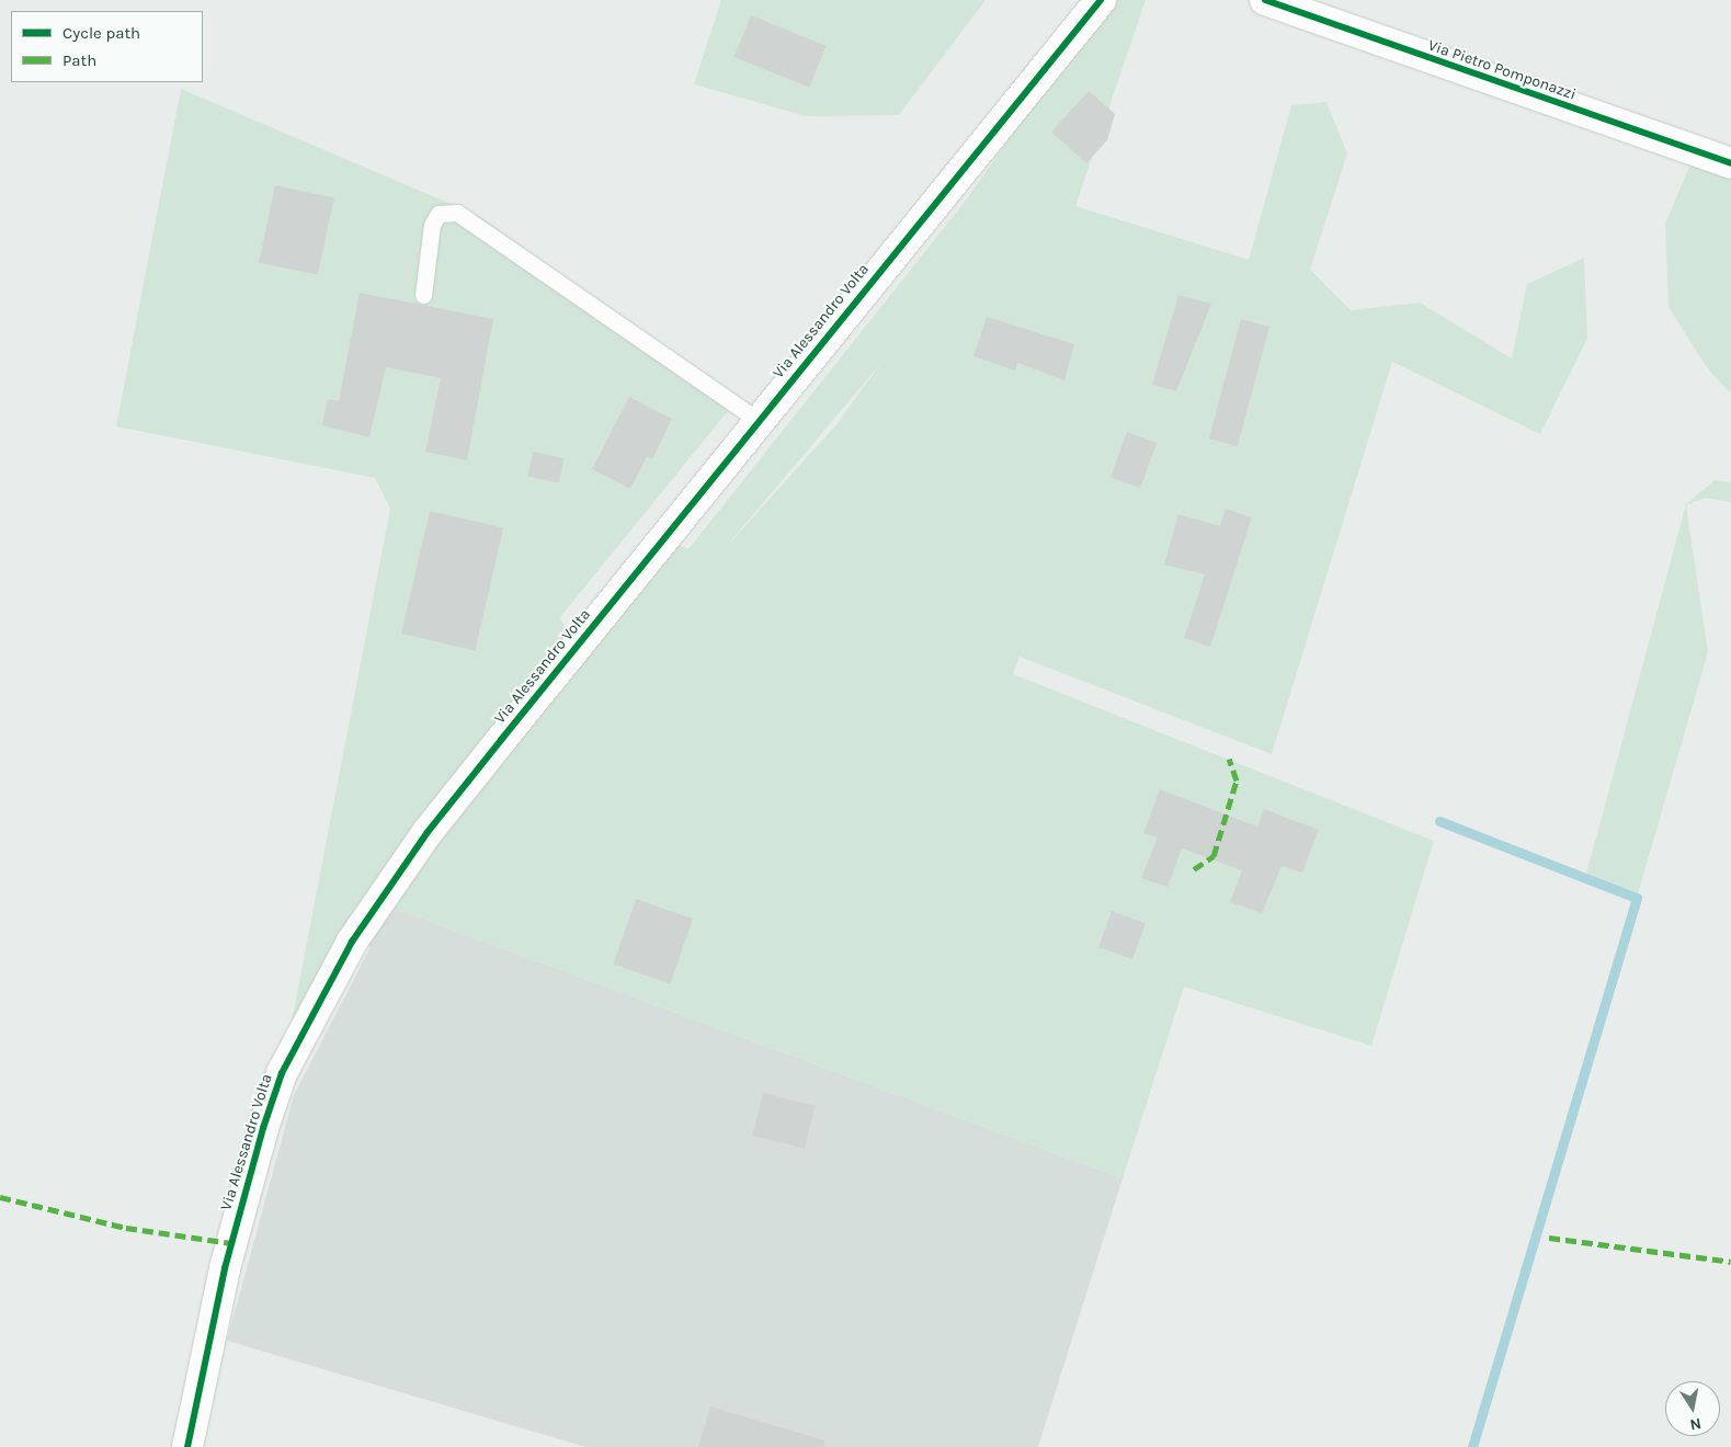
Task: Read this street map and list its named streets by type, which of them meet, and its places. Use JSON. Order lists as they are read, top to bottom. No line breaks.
{"streets":{"street":["Via Pietro Pomponazzi","Via Alessandro Volta"]},"legend":["Cycle path","Path"],"north":"bottom"}
